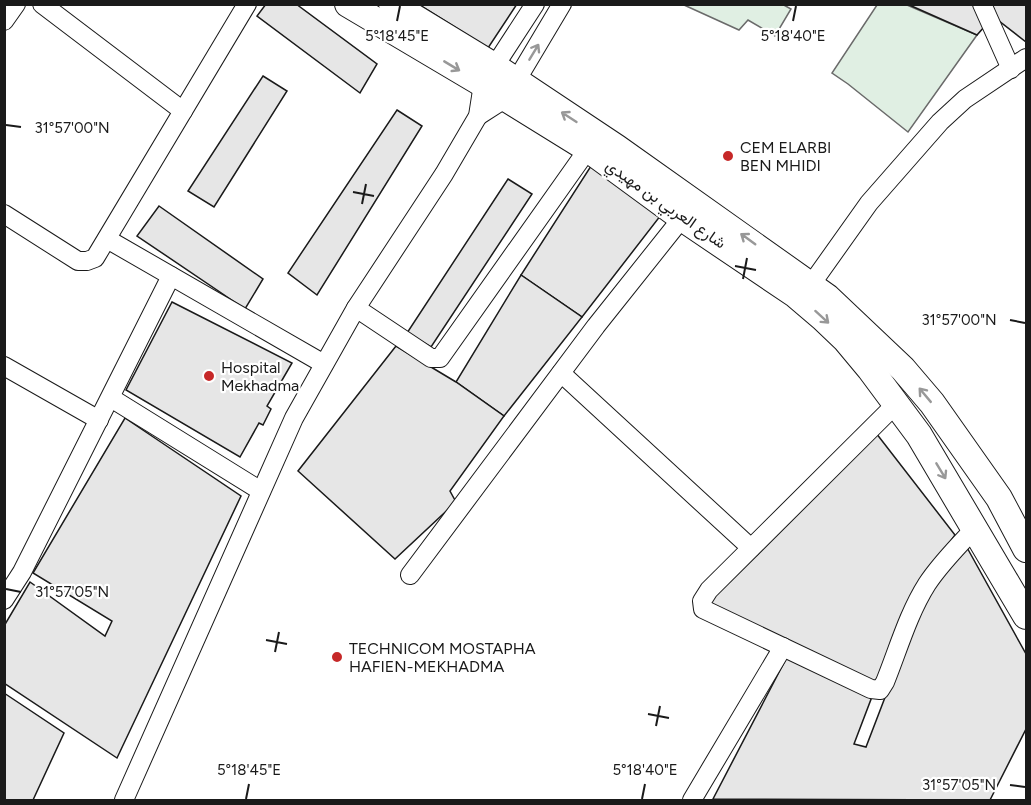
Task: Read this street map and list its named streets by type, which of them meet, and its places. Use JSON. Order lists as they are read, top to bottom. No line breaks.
{"streets":{"main road":["شارع العربي بن مهيدي"]},"places":["CEM ELARBI BEN MHIDI","Hospital Mekhadma","TECHNICOM MOSTAPHA HAFIEN-MEKHADMA"],"coordinates":["5°18'45\"E","5°18'40\"E","31°57'00\"N","31°57'05\"N"]}
